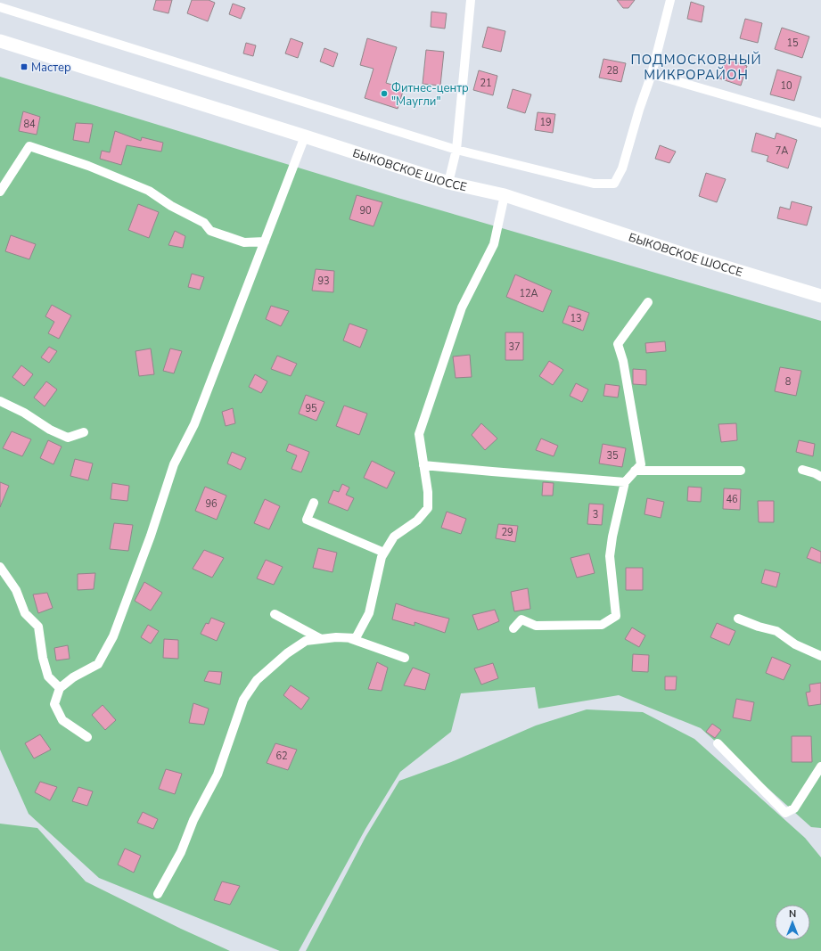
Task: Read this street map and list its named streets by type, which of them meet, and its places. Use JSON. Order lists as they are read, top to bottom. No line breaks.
{"streets":{"main road":["БЫКОВСКОЕ ШОССЕ"]},"districts":["ПОДМОСКОВНЫЙ МИКРОРАЙОН"],"places":{"transit":["Мастер"],"other":["Фитнес-центр \"Маугли\""]},"house_numbers":["15","28","21","10","19","84","7А","90","93","12А","13","37","8","95","35","46","96","3","29","62"],"north":"top"}
